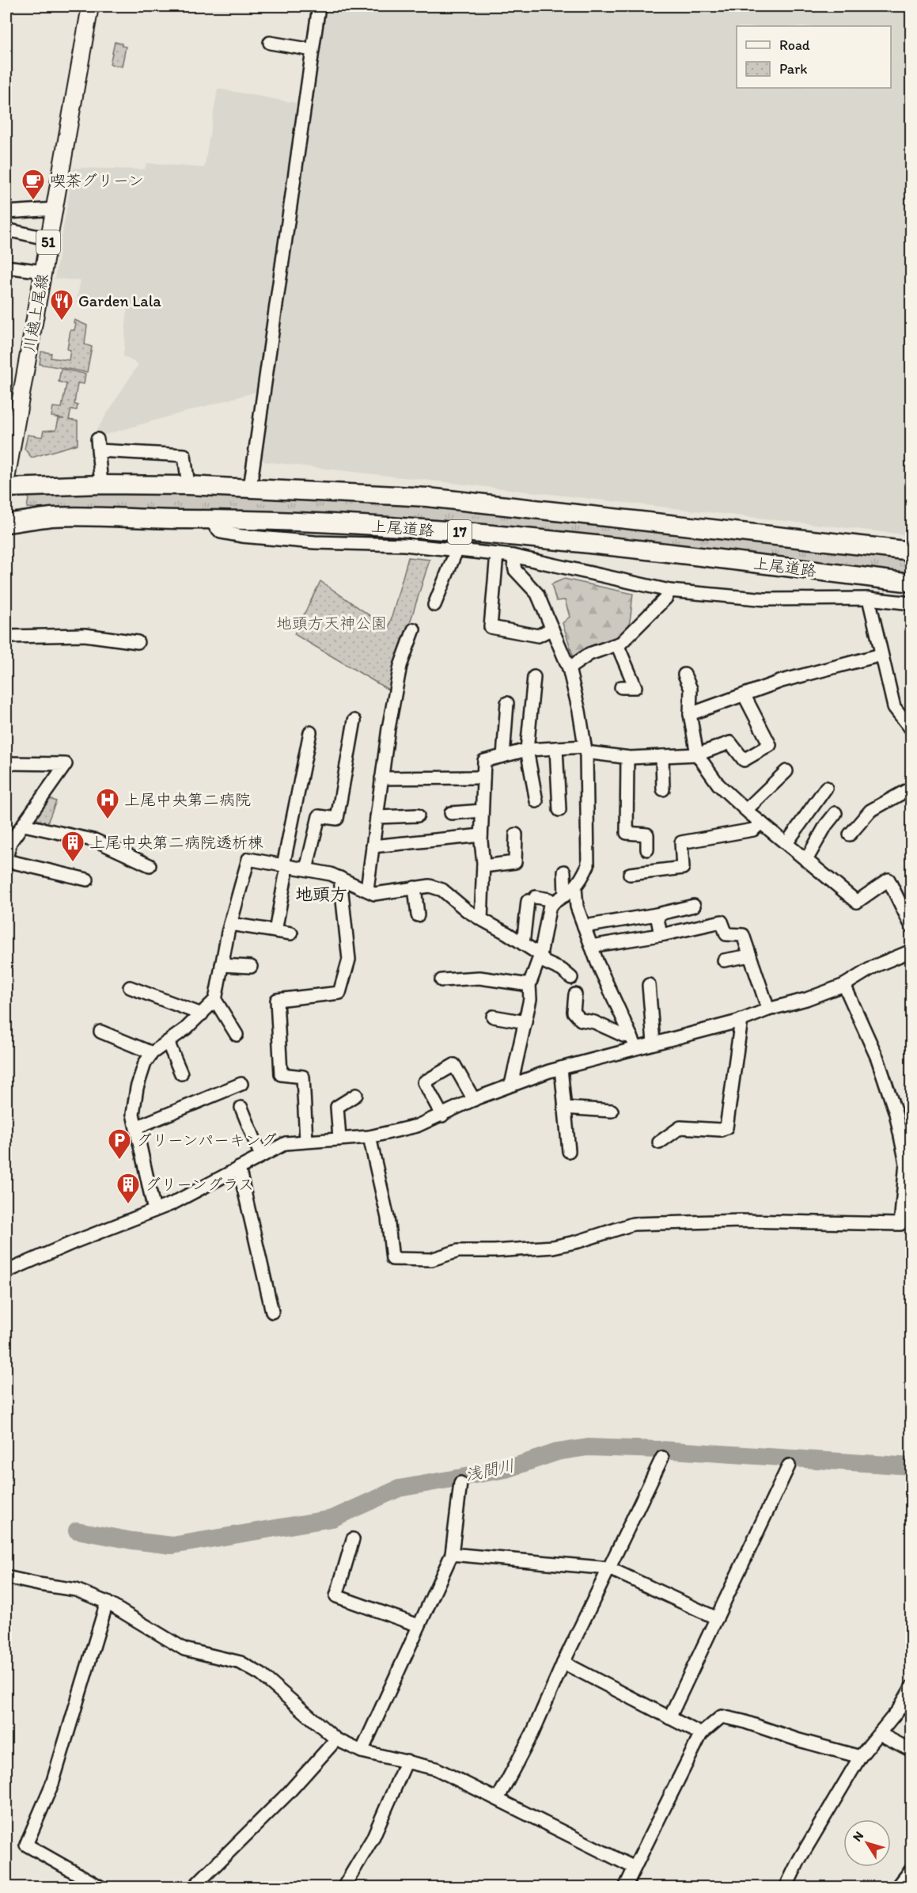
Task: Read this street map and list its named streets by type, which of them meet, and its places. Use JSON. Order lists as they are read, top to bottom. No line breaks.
{"streets":{"highway":["上尾道路","17"],"main road":["51","川越上尾線"]},"districts":["地頭方"],"water":["浅間川"],"parks":["地頭方天神公園"],"places":{"cafe":["喫茶グリーン"],"restaurant":["Garden Lala"],"hospital":["上尾中央第二病院"],"building":["上尾中央第二病院透析棟","グリーングラス"],"parking":["グリーンパーキング"]},"legend":["Road","Park"],"north":"top left"}
